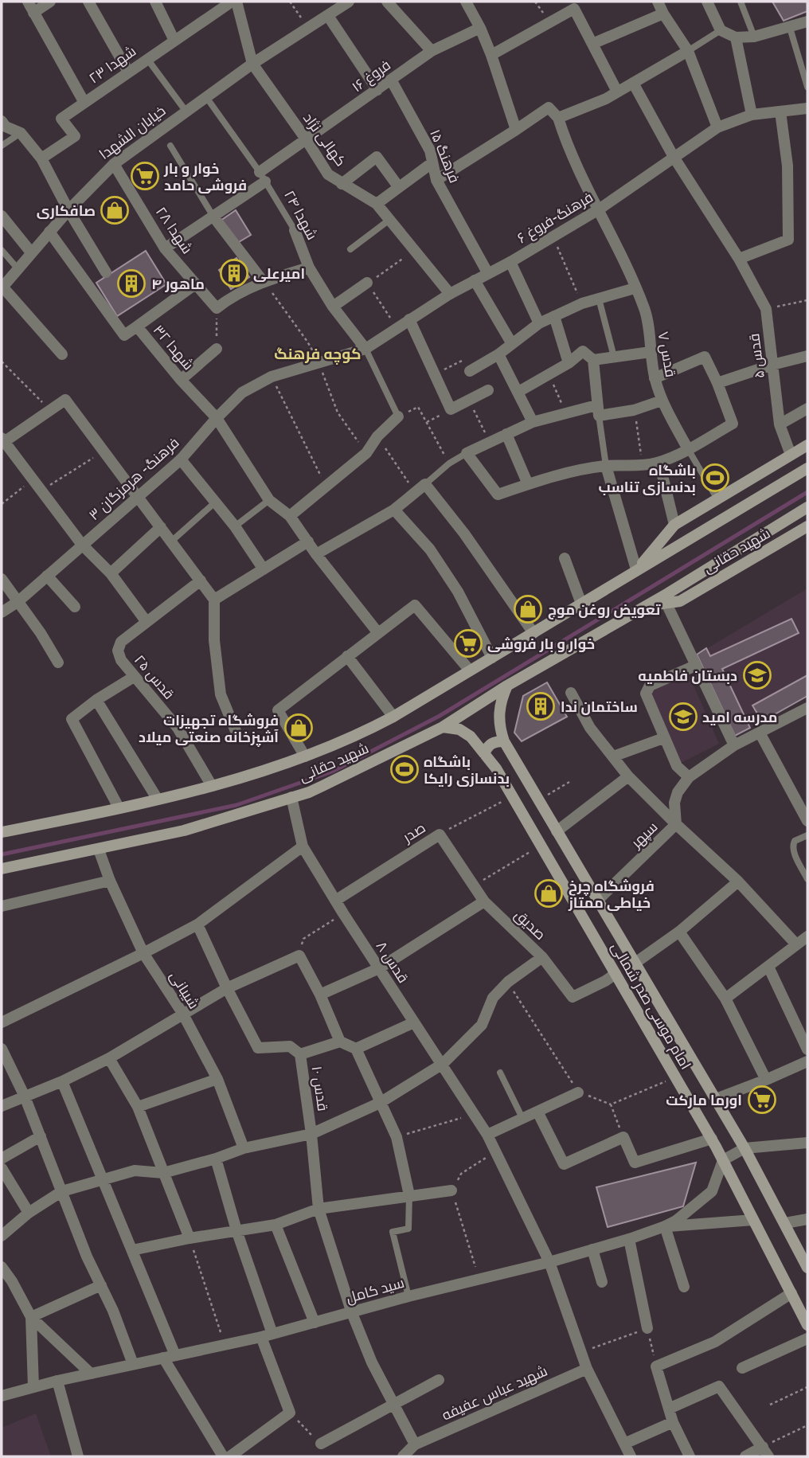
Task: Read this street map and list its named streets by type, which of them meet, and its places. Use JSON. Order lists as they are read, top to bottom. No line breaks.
{"streets":{"main road":["شهید حقانی","امام موسی صدر شمالی"],"street":["شهدا ۲۳","فروغ ۱۶","خیابان الشهدا","کهالی نژاد","فرهنگ ۱۵","شهدا ۲۴","فرهنگ-فروغ ۶","شهدا ۲۸","شهدا ۳۲","قدس ۷","قدس ۵","فرهنگ- هرمزگان ۳","قدس ۲۵","صدر","سپهر","صدیق","قدس ۸","شیبانی","قدس ۱۰","سید کامل","شهید عباس عفیفه"]},"crossings":[["فروغ ۱۶","کهالی نژاد"],["فروغ ۱۶","فرهنگ ۱۵"],["فروغ ۱۶","شهدا ۲۴"],["فروغ ۱۶","شهدا ۲۸"],["خیابان الشهدا","کهالی نژاد"],["خیابان الشهدا","شهدا ۲۴"],["خیابان الشهدا","شهدا ۲۸"],["خیابان الشهدا","شهدا ۳۲"],["کهالی نژاد","فرهنگ-فروغ ۶"],["فرهنگ ۱۵","فرهنگ-فروغ ۶"],["شهدا ۲۴","فرهنگ-فروغ ۶"],["فرهنگ-فروغ ۶","قدس ۷"],["فرهنگ-فروغ ۶","قدس ۵"],["فرهنگ-فروغ ۶","فرهنگ- هرمزگان ۳"],["شهدا ۳۲","فرهنگ- هرمزگان ۳"],["قدس ۷","شهید حقانی"],["قدس ۵","شهید حقانی"],["شهید حقانی","قدس ۲۵"],["شهید حقانی","قدس ۸"],["شهید حقانی","شیبانی"],["شهید حقانی","امام موسی صدر شمالی"],["صدر","صدیق"],["صدر","قدس ۸"],["صدر","امام موسی صدر شمالی"],["سپهر","امام موسی صدر شمالی"],["صدیق","امام موسی صدر شمالی"],["قدس ۸","سید کامل"],["قدس ۸","شهید عباس عفیفه"],["امام موسی صدر شمالی","سید کامل"],["قدس ۱۰","سید کامل"],["قدس ۱۰","شهید عباس عفیفه"]],"districts":["کوچه فرهنگ"],"places":{"supermarket":["خوار و بار فروشی حامد","خوار و بار فروشی","اورما مارکت"],"shop":["صافکاری","تعویض روغن موج","فروشگاه تجهیزات آشپزخانه صنعتی میلاد","فروشگاه چرخ خیاطی ممتاز"],"building":["امیرعلی","ماهور ۴","ساختمان ندا"],"sports":["باشگاه بدنسازی تناسب","باشگاه بدنسازی رایکا"],"school or university":["دبستان فاطمیه","مدرسه امید"]}}
